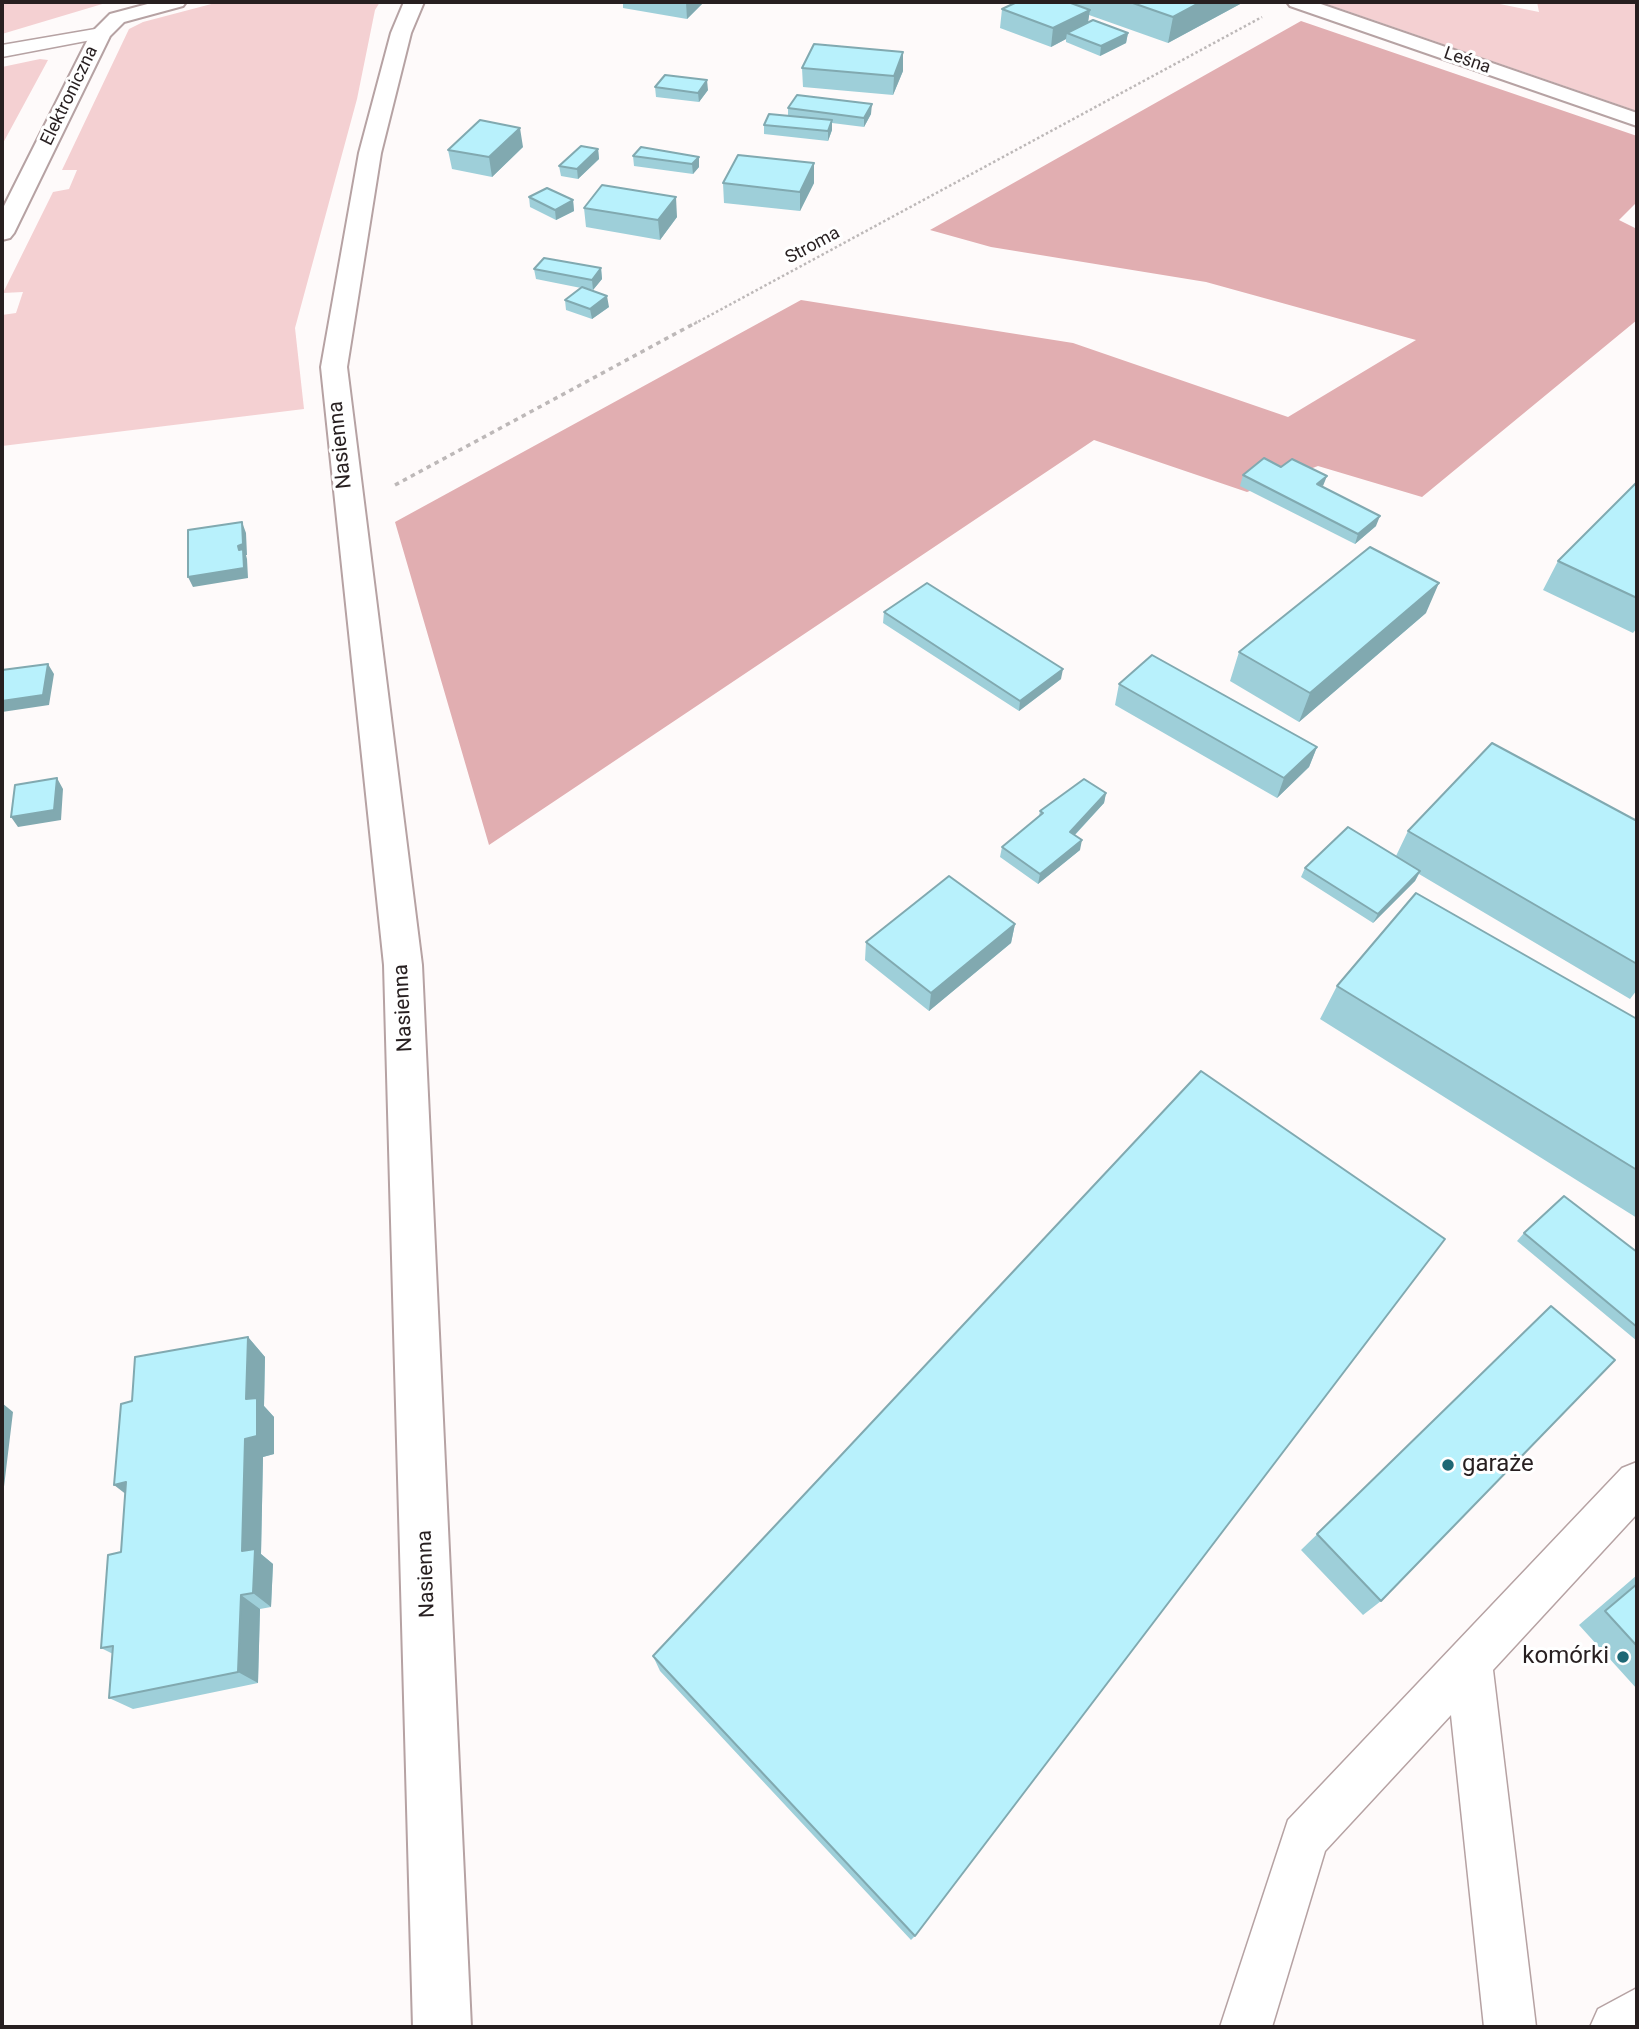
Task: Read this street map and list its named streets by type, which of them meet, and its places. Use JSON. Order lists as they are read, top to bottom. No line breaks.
{"streets":{"street":["Leśna","Elektroniczna","Nasienna"],"path":["Stroma"]},"crossings":[["Stroma","Nasienna"]],"places":["garaże","komórki"]}
